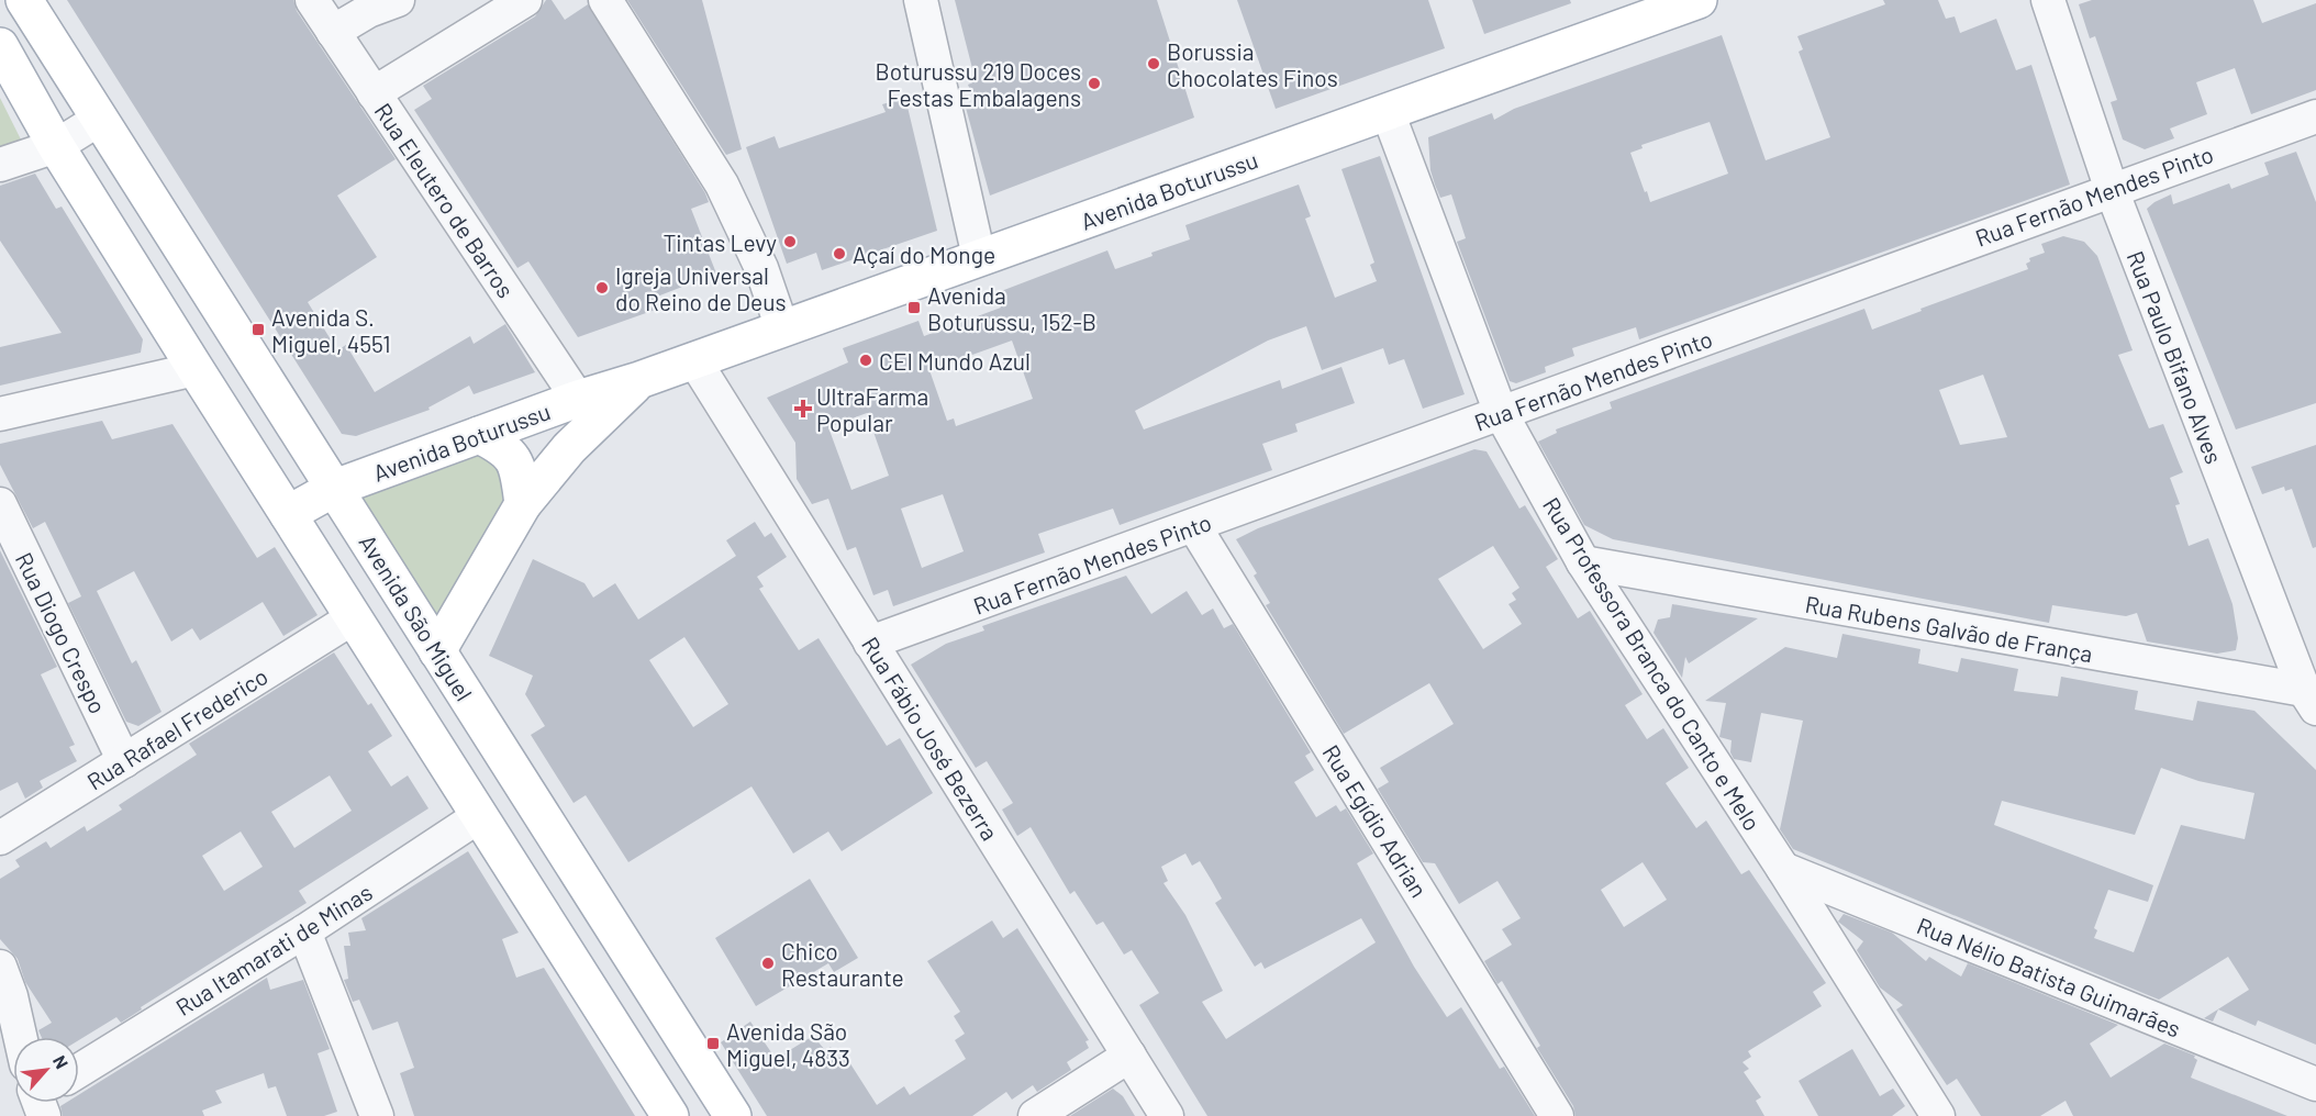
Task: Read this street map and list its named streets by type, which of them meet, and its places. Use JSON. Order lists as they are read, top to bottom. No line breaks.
{"streets":{"main road":["Avenida Boturussu","Avenida São Miguel"],"street":["Rua Fernão Mendes Pinto","Rua Eleutero de Barros","Rua Paulo Bifano Alves","Rua Rubens Galvão de França","Rua Diogo Crespo","Rua Professora Branca do Canto e Melo","Rua Rafael Frederico","Rua Fábio José Bezerra","Rua Egídio Adrian","Rua Itamarati de Minas","Rua Nélio Batista Guimarães"]},"crossings":[["Avenida Boturussu","Rua Eleutero de Barros"],["Avenida Boturussu","Avenida São Miguel"],["Avenida Boturussu","Rua Professora Branca do Canto e Melo"],["Avenida Boturussu","Rua Fábio José Bezerra"],["Rua Fernão Mendes Pinto","Rua Paulo Bifano Alves"],["Rua Fernão Mendes Pinto","Rua Professora Branca do Canto e Melo"],["Rua Fernão Mendes Pinto","Rua Fábio José Bezerra"],["Rua Fernão Mendes Pinto","Rua Egídio Adrian"],["Rua Paulo Bifano Alves","Rua Rubens Galvão de França"],["Rua Rubens Galvão de França","Rua Professora Branca do Canto e Melo"],["Rua Diogo Crespo","Rua Rafael Frederico"],["Rua Professora Branca do Canto e Melo","Rua Nélio Batista Guimarães"]],"places":{"other":["Borussia Chocolates Finos","Boturussu 219 Doces Festas Embalagens","Tintas Levy","Açaí do Monge","Igreja Universal do Reino de Deus","CEI Mundo Azul","Chico Restaurante"],"transit":["Avenida Boturussu, 152-B","Avenida S. Miguel, 4551","Avenida São Miguel, 4833"],"health":["UltraFarma Popular"]},"north":"top right"}
